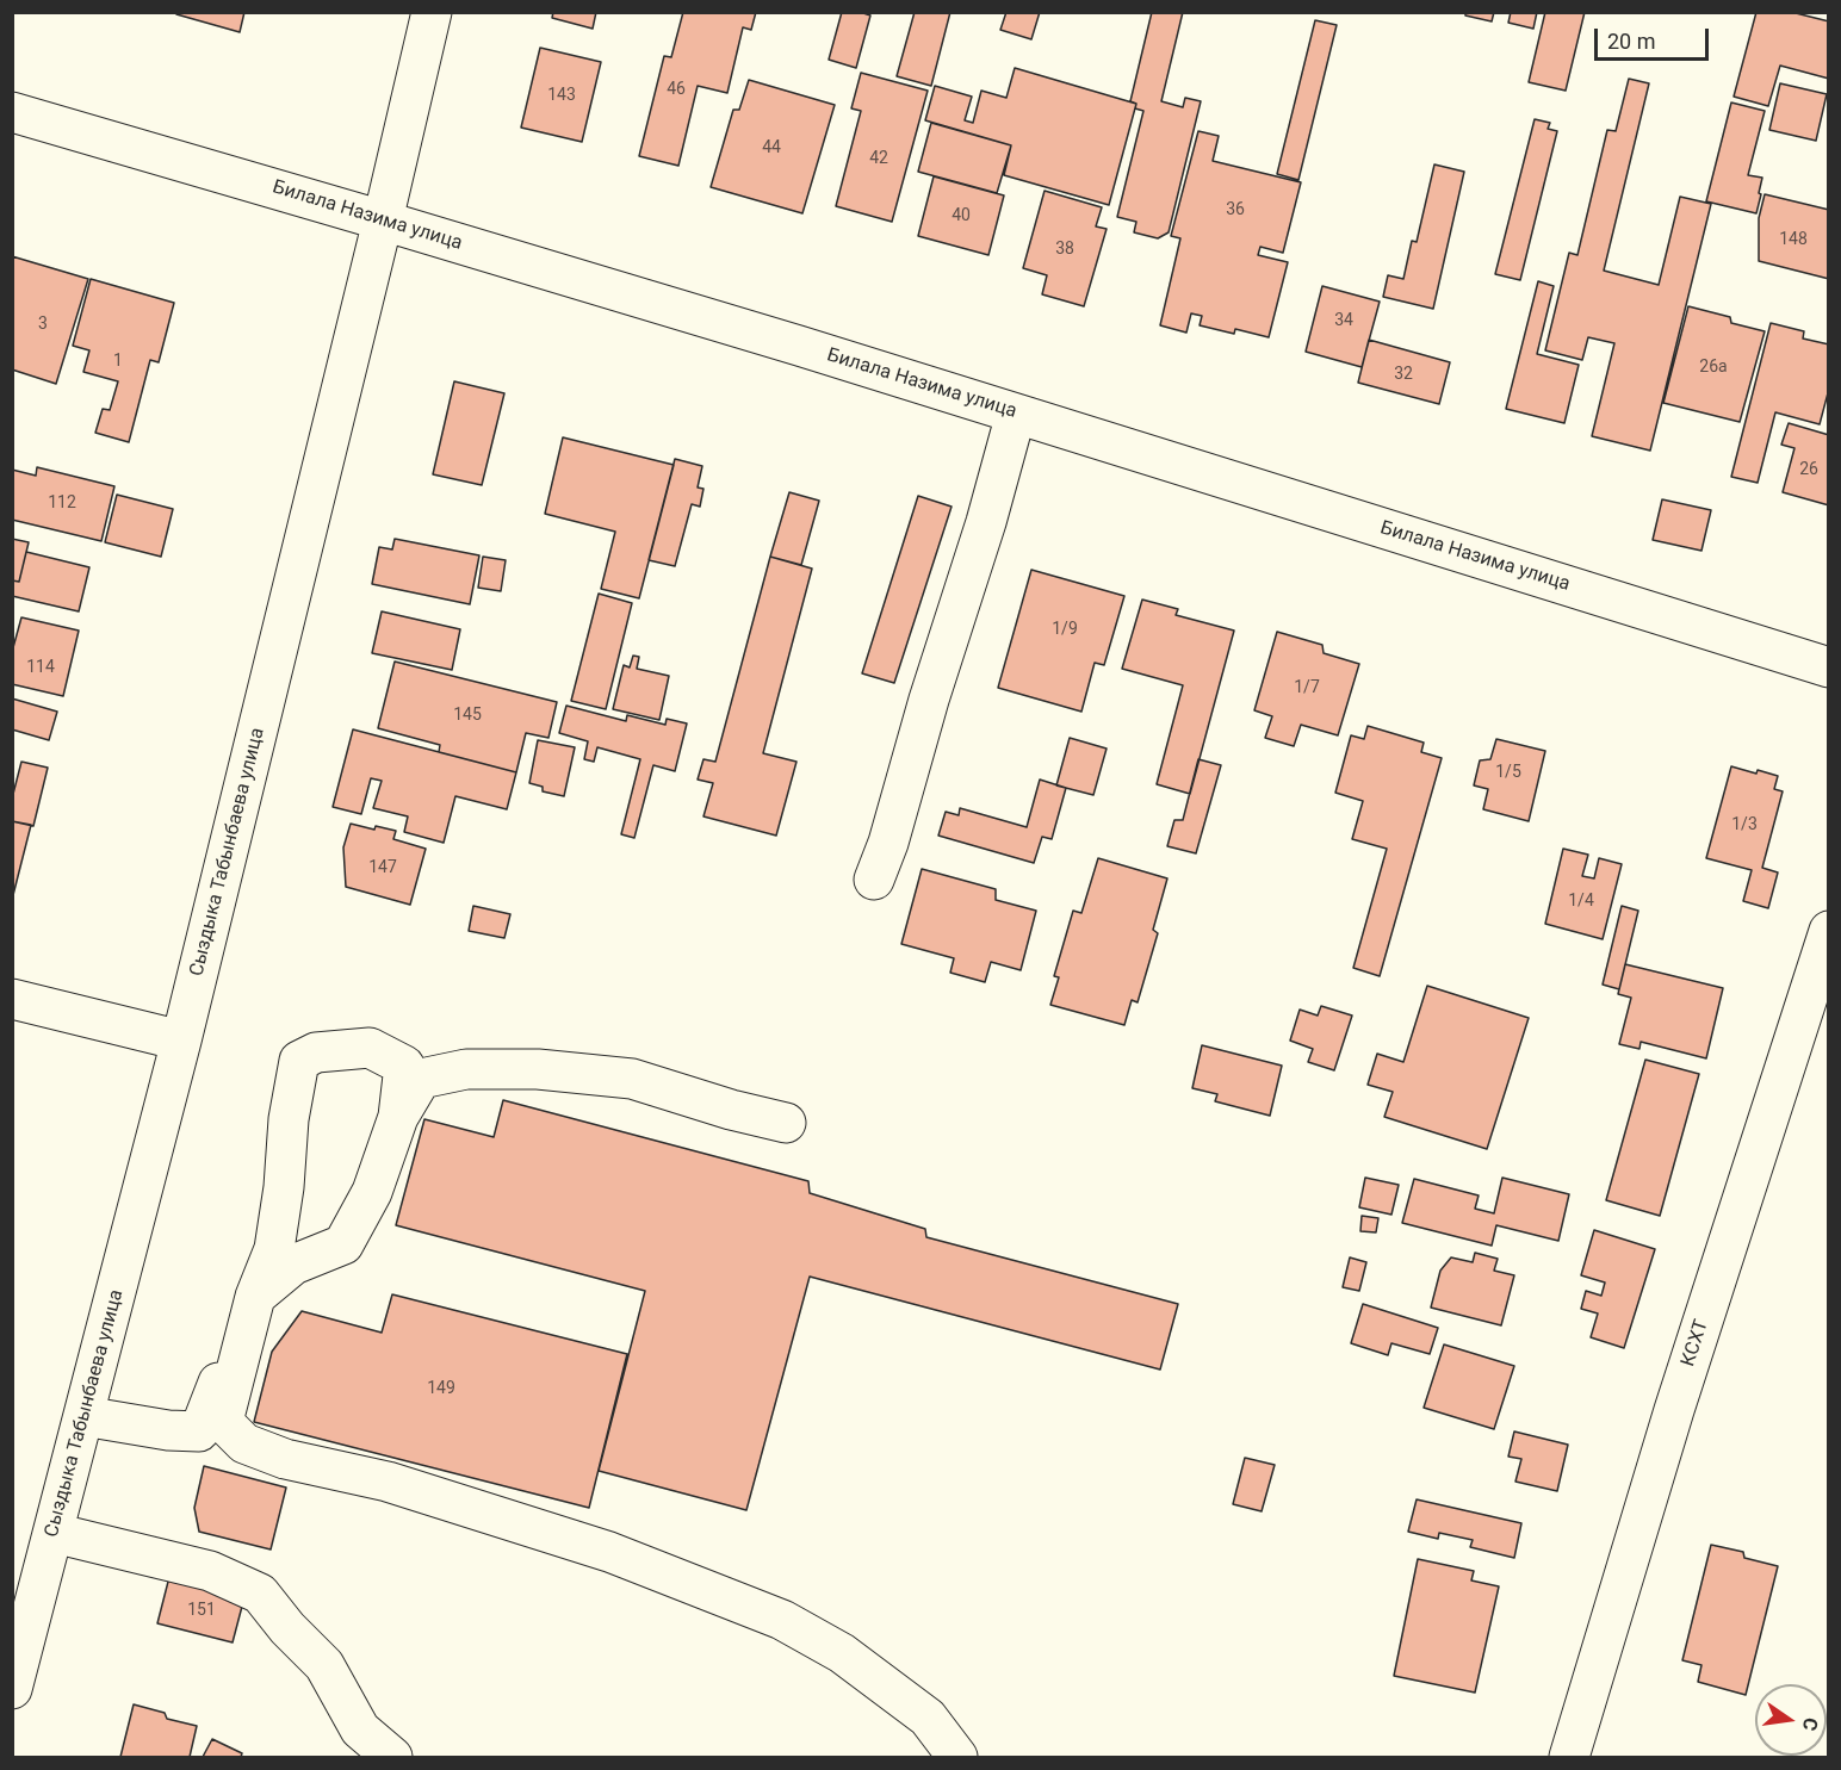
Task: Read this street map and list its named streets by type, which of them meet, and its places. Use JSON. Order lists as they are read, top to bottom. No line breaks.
{"streets":{"street":["Билала Назима улица","Сыздыка Табынбаева улица","КСХТ"]},"crossings":[["Билала Назима улица","Сыздыка Табынбаева улица"]],"house_numbers":["46","143","44","42","36","40","148","38","34","3","1","26а","32","26","112","1/9","114","1/7","145","1/5","1/3","147","1/4","149","151"],"scale_bar":"20 m","north":"right"}
